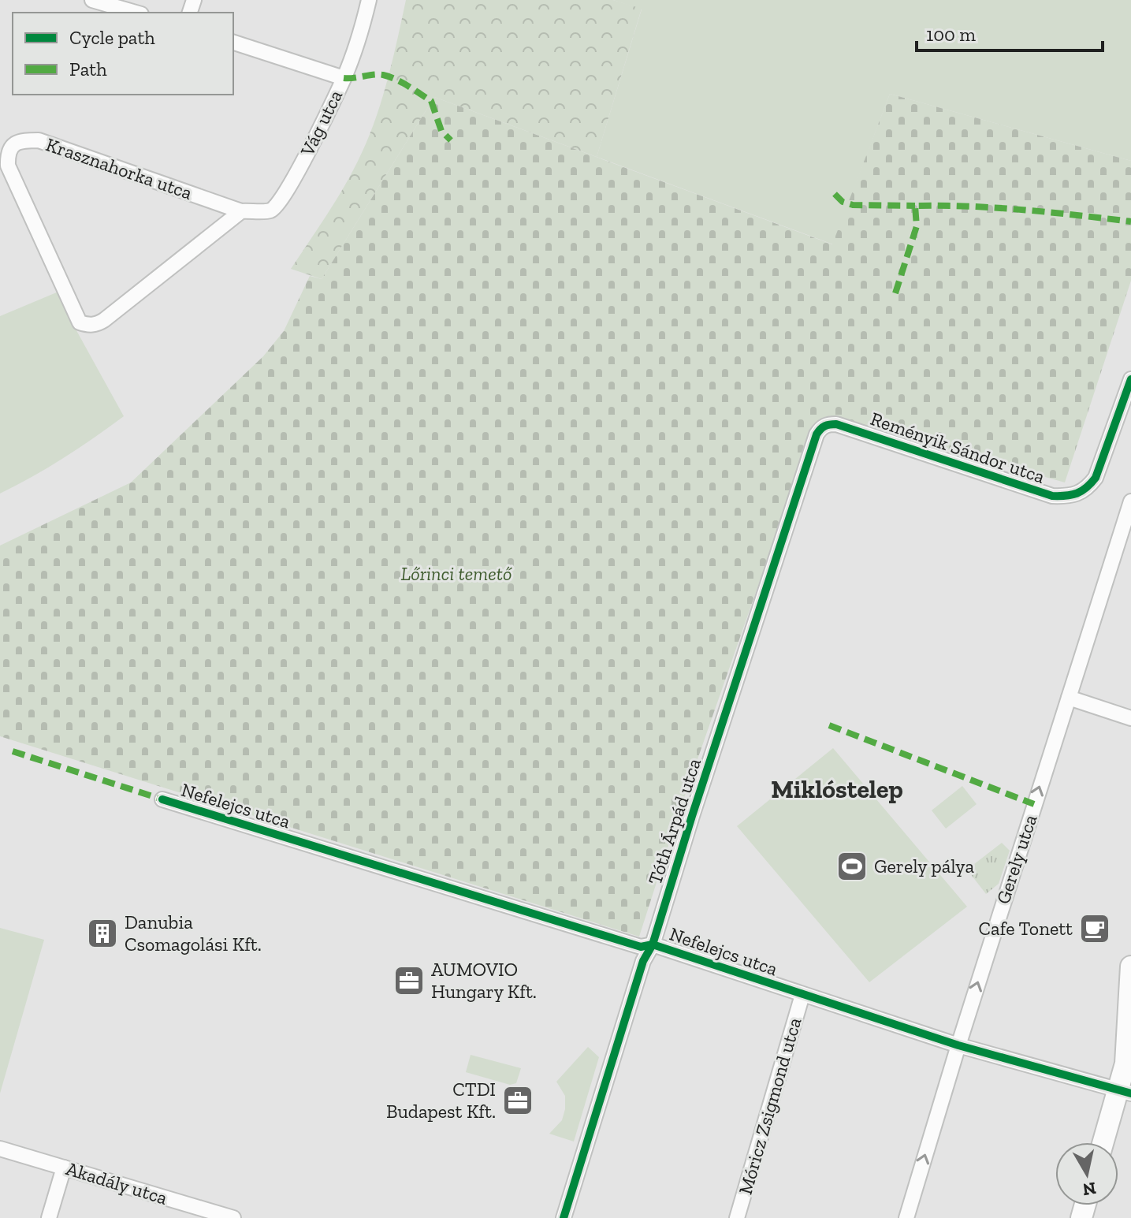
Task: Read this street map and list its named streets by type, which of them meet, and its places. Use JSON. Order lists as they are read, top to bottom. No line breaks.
{"streets":{"street":["Vág utca","Krasznahorka utca","Reményik Sándor utca","Nefelejcs utca","Tóth Árpád utca","Gerely utca","Móricz Zsigmond utca","Akadály utca"]},"crossings":[["Vág utca","Krasznahorka utca"],["Reményik Sándor utca","Tóth Árpád utca"],["Nefelejcs utca","Tóth Árpád utca"],["Nefelejcs utca","Gerely utca"],["Nefelejcs utca","Móricz Zsigmond utca"]],"one_way":["Gerely utca"],"districts":["Miklóstelep"],"parks":["Lőrinci temető"],"places":{"sports":["Gerely pálya"],"cafe":["Cafe Tonett"],"building":["Danubia Csomagolási Kft."],"office":["AUMOVIO Hungary Kft.","CTDI Budapest Kft."]},"legend":["Cycle path","Path"],"scale_bar":"100 m","north":"bottom"}
